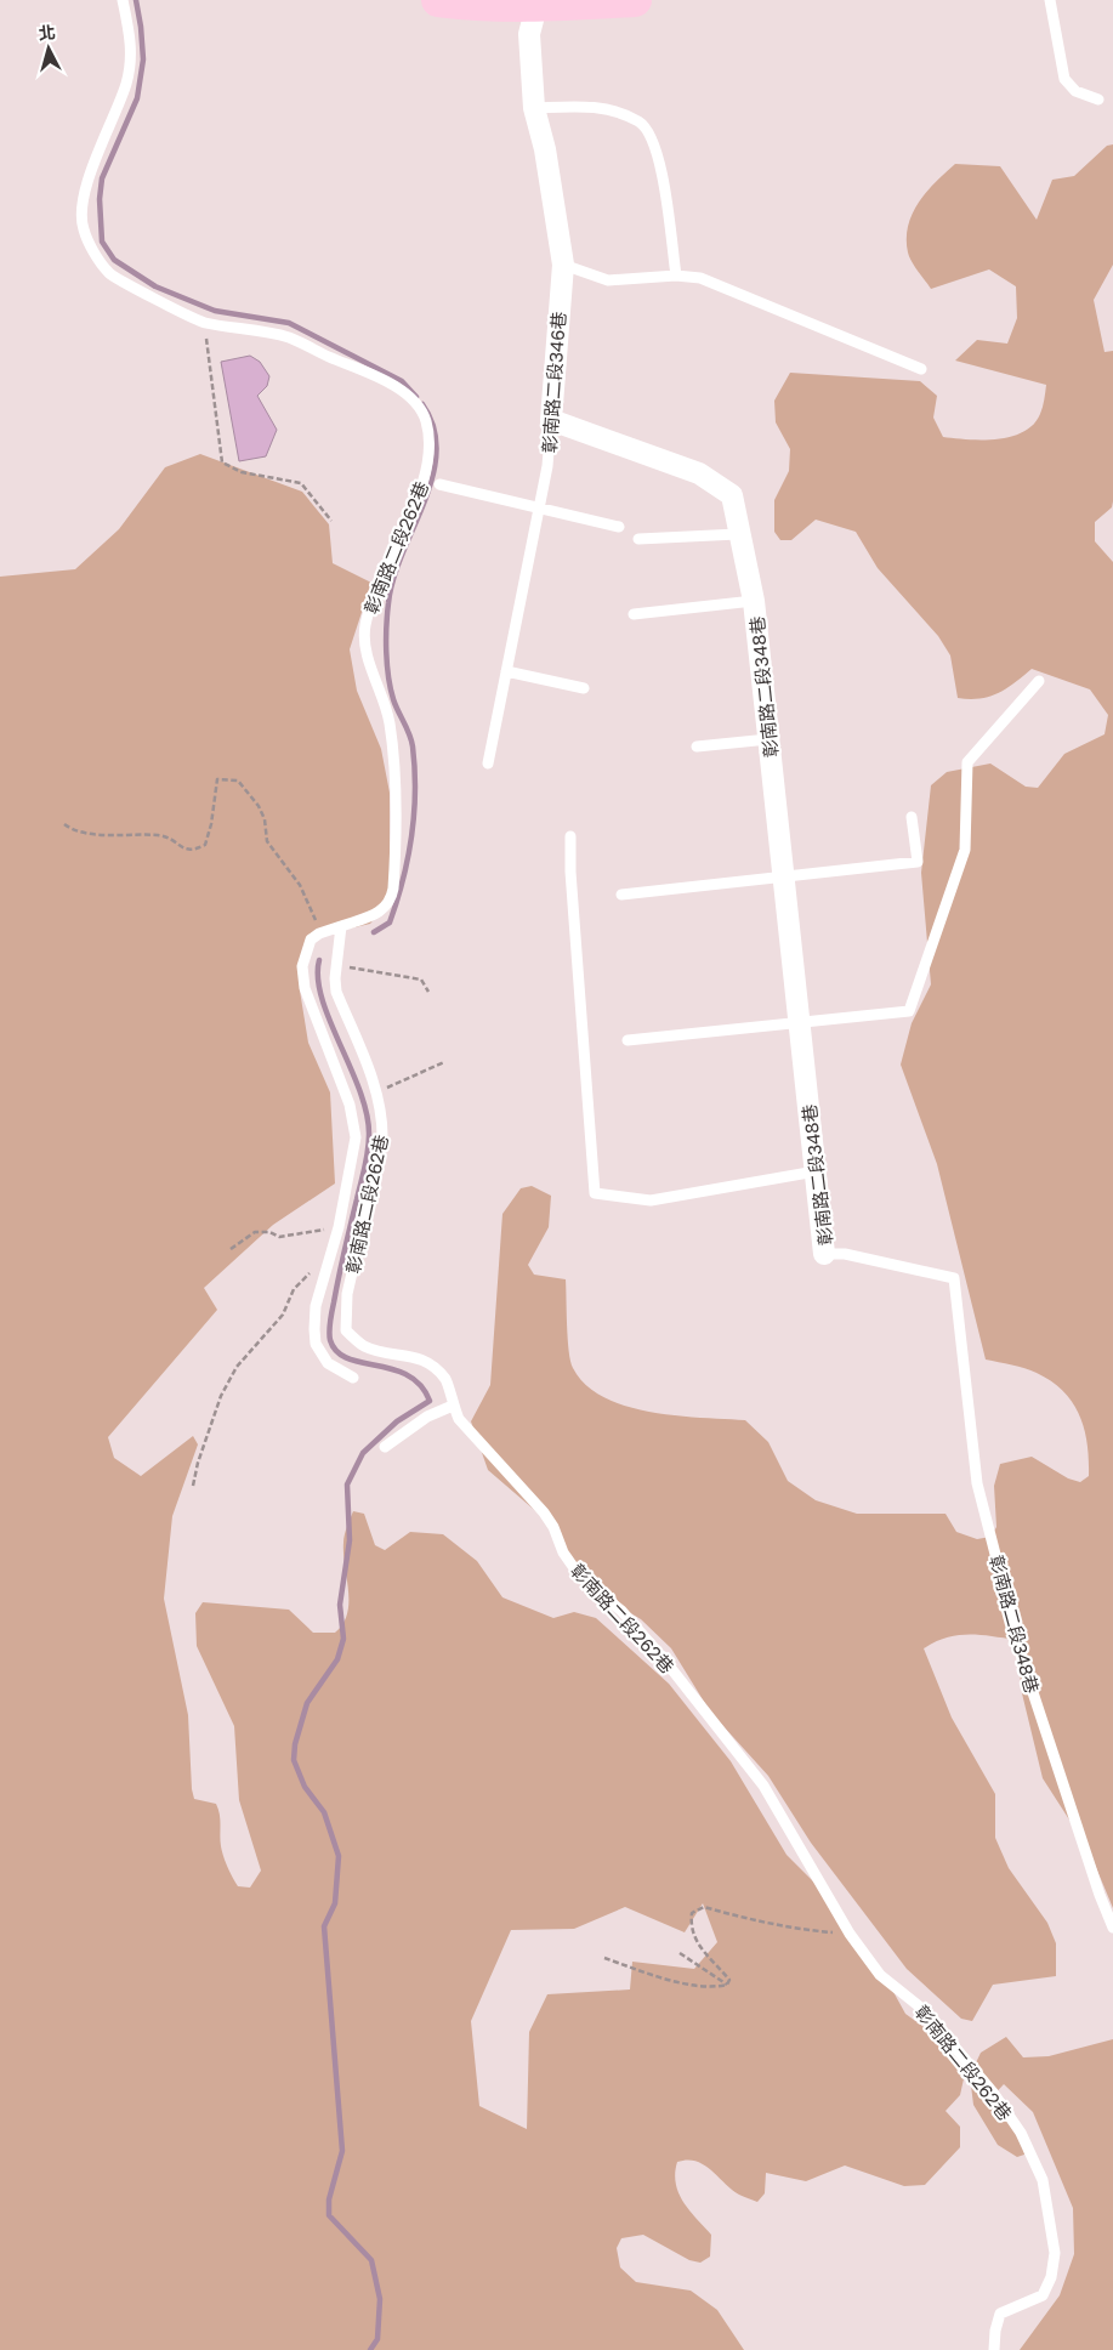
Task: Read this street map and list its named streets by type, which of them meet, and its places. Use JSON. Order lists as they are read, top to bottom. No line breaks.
{"streets":{"street":["彰南路二段346巷","彰南路二段348巷"],"lane":["彰南路二段262巷"]},"crossings":[["彰南路二段346巷","彰南路二段348巷"]],"north":"top"}
